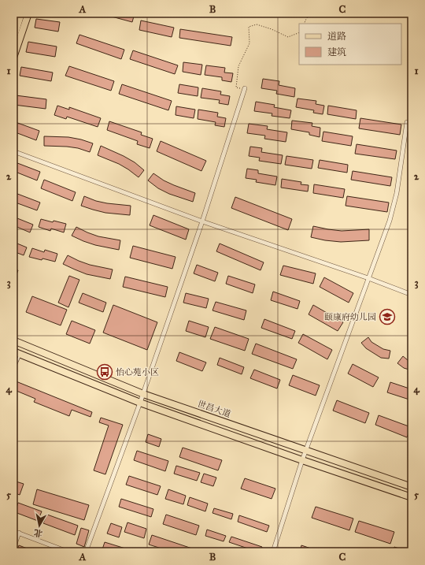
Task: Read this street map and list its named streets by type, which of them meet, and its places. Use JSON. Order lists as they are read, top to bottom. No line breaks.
{"streets":{"main road":["世昌大道"]},"places":{"school or university":["颐康府幼儿园"],"bus stop":["怡心苑小区"]},"legend":["道路","建筑"],"north":"bottom","grid":{"columns":["A","B","C"],"rows":["1","2","3","4","5"]}}
